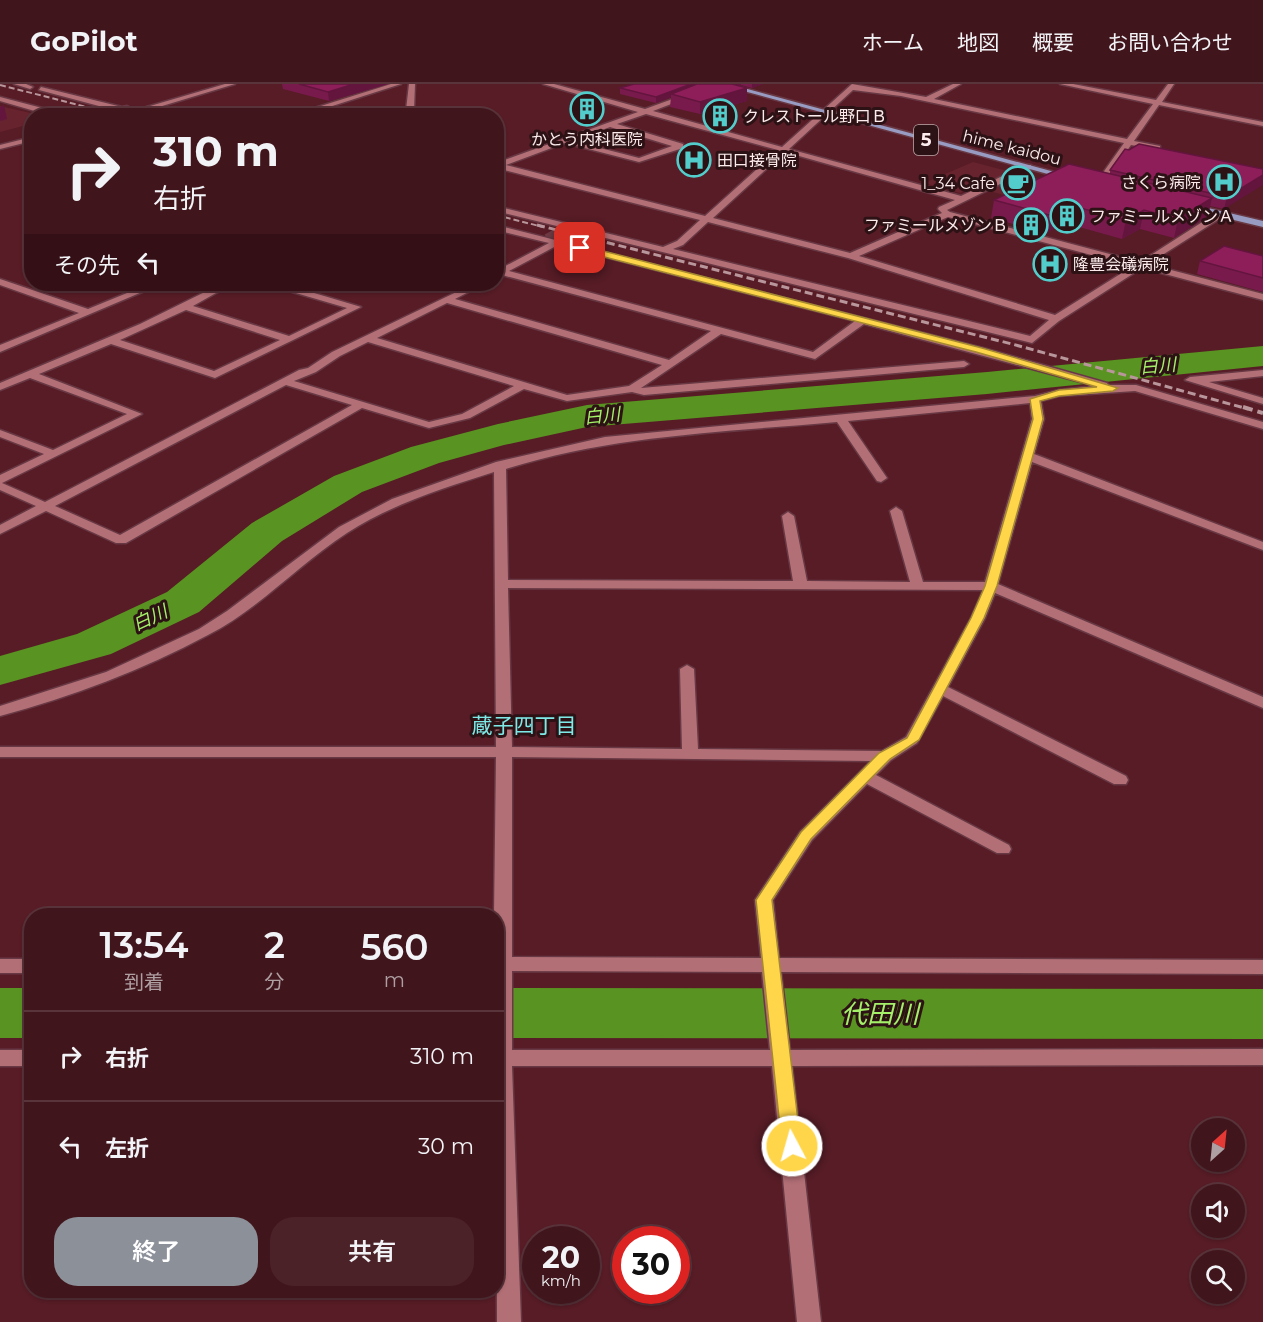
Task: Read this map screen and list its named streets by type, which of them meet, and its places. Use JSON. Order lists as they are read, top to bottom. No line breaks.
{"streets":{"main road":["5","hime kaidou"]},"districts":["蔵子四丁目"],"water":["白川","代田川"],"places":{"building":["かとう内科医院","クレストール野口Ｂ","ファミールメゾンＡ","ファミールメゾンＢ"],"hospital":["田口接骨院","さくら病院","隆豊会礒病院"],"cafe":["1_34 Cafe"]},"north":"top right","page":{"header":"GoPilot","nav":["ホーム","地図","概要","お問い合わせ"],"turn":["310 m","右折"],"then":"その先","eta":["13:54","到着","2","分","560","m"],"list":[{"name":"右折","value":"310 m"},{"name":"左折","value":"30 m"}],"buttons":["終了","共有"],"speed":"20 km/h","limit":"30"}}
